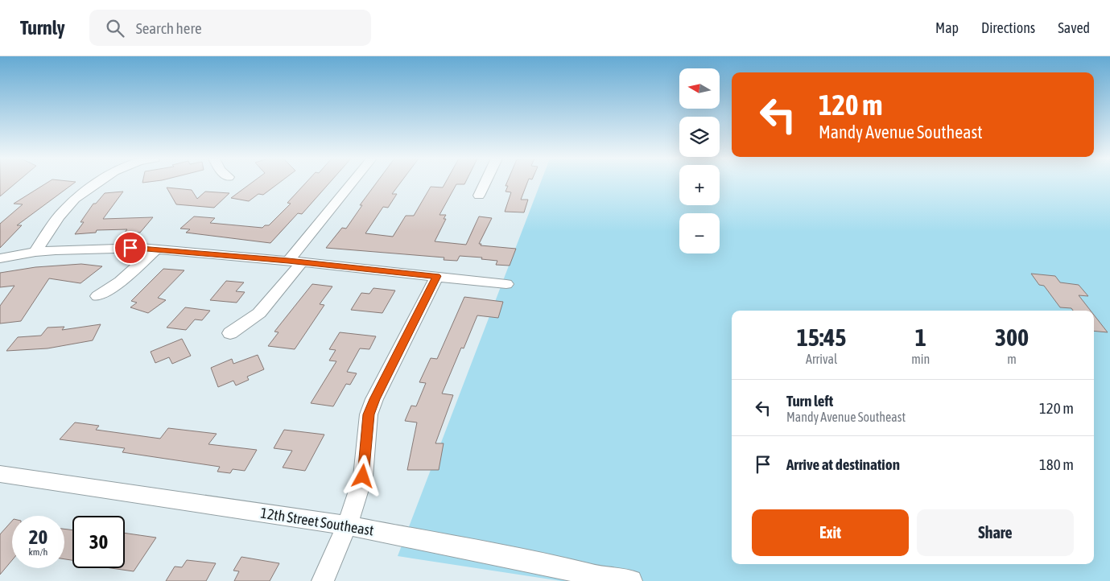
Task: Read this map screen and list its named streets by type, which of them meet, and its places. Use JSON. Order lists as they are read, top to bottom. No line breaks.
{"streets":{"street":["12th Street Southeast"]},"north":"left","page":{"header":"Turnly","search":"Search here","nav":["Map","Directions","Saved"],"map_buttons":["+","−"],"turn":["120 m","Mandy Avenue Southeast"],"eta":["15:45","Arrival","1","min","300","m"],"list":[{"name":"Turn left","note":"Mandy Avenue Southeast","value":"120 m"},{"name":"Arrive at destination","value":"180 m"}],"buttons":["Exit","Share"],"speed":"20 km/h","limit":"30"}}
